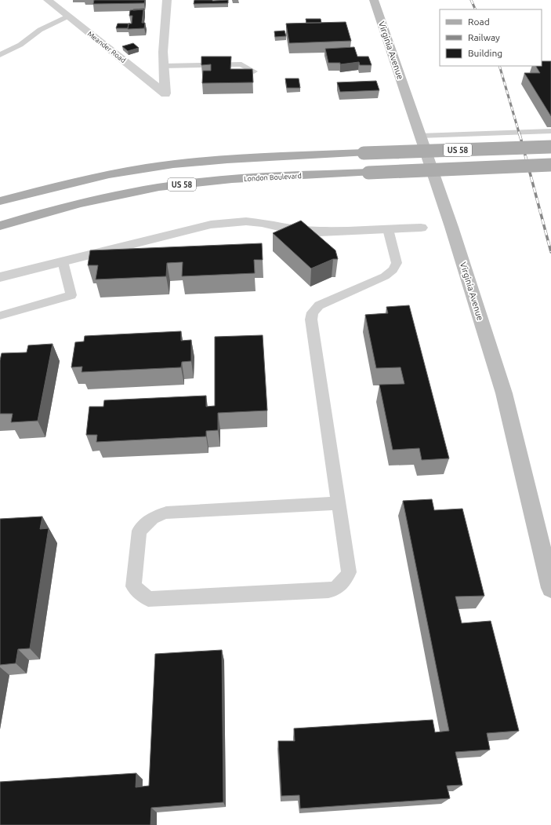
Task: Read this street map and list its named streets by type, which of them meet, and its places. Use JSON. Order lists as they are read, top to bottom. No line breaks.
{"streets":{"main road":["US 58","London Boulevard"],"street":["Meander Road","Virginia Avenue"]},"legend":["Road","Railway","Building"]}
